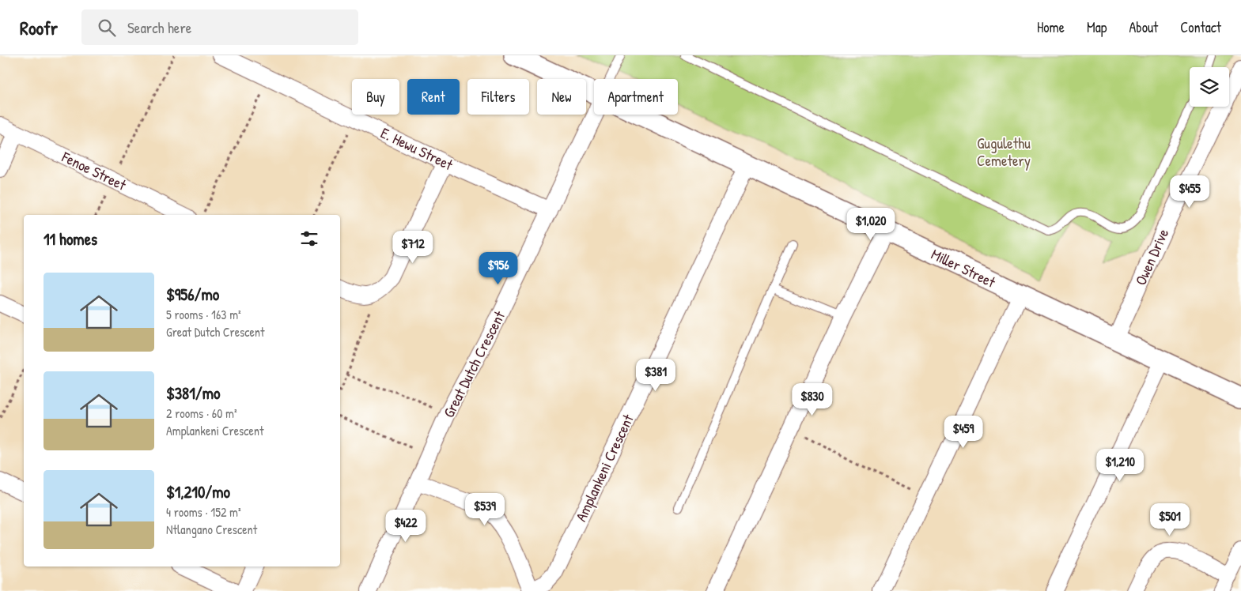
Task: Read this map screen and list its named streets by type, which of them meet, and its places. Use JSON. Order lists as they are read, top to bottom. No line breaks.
{"streets":{"street":["E. Hewu Street","Fenoe Street","Owen Drive","Miller Street","Great Dutch Crescent","Amplankeni Crescent"]},"crossings":[["E. Hewu Street","Great Dutch Crescent"],["Owen Drive","Miller Street"],["Miller Street","Amplankeni Crescent"]],"parks":["Gugulethu Cemetery"],"page":{"header":"Roofr","search":"Search here","nav":["Home","Map","About","Contact"],"chip":["Buy","Rent","Filters","New","Apartment"],"price":["$455","$1,020","$712","$956","$381","$830","$459","$1,210","$539","$501","$422"],"heading":"11 homes","list":[{"name":"$956/mo","note":"5 rooms · 163 m² · Great Dutch Crescent"},{"name":"$381/mo","note":"2 rooms · 60 m² · Amplankeni Crescent"},{"name":"$1,210/mo","note":"4 rooms · 152 m² · Ntlangano Crescent"}]}}
